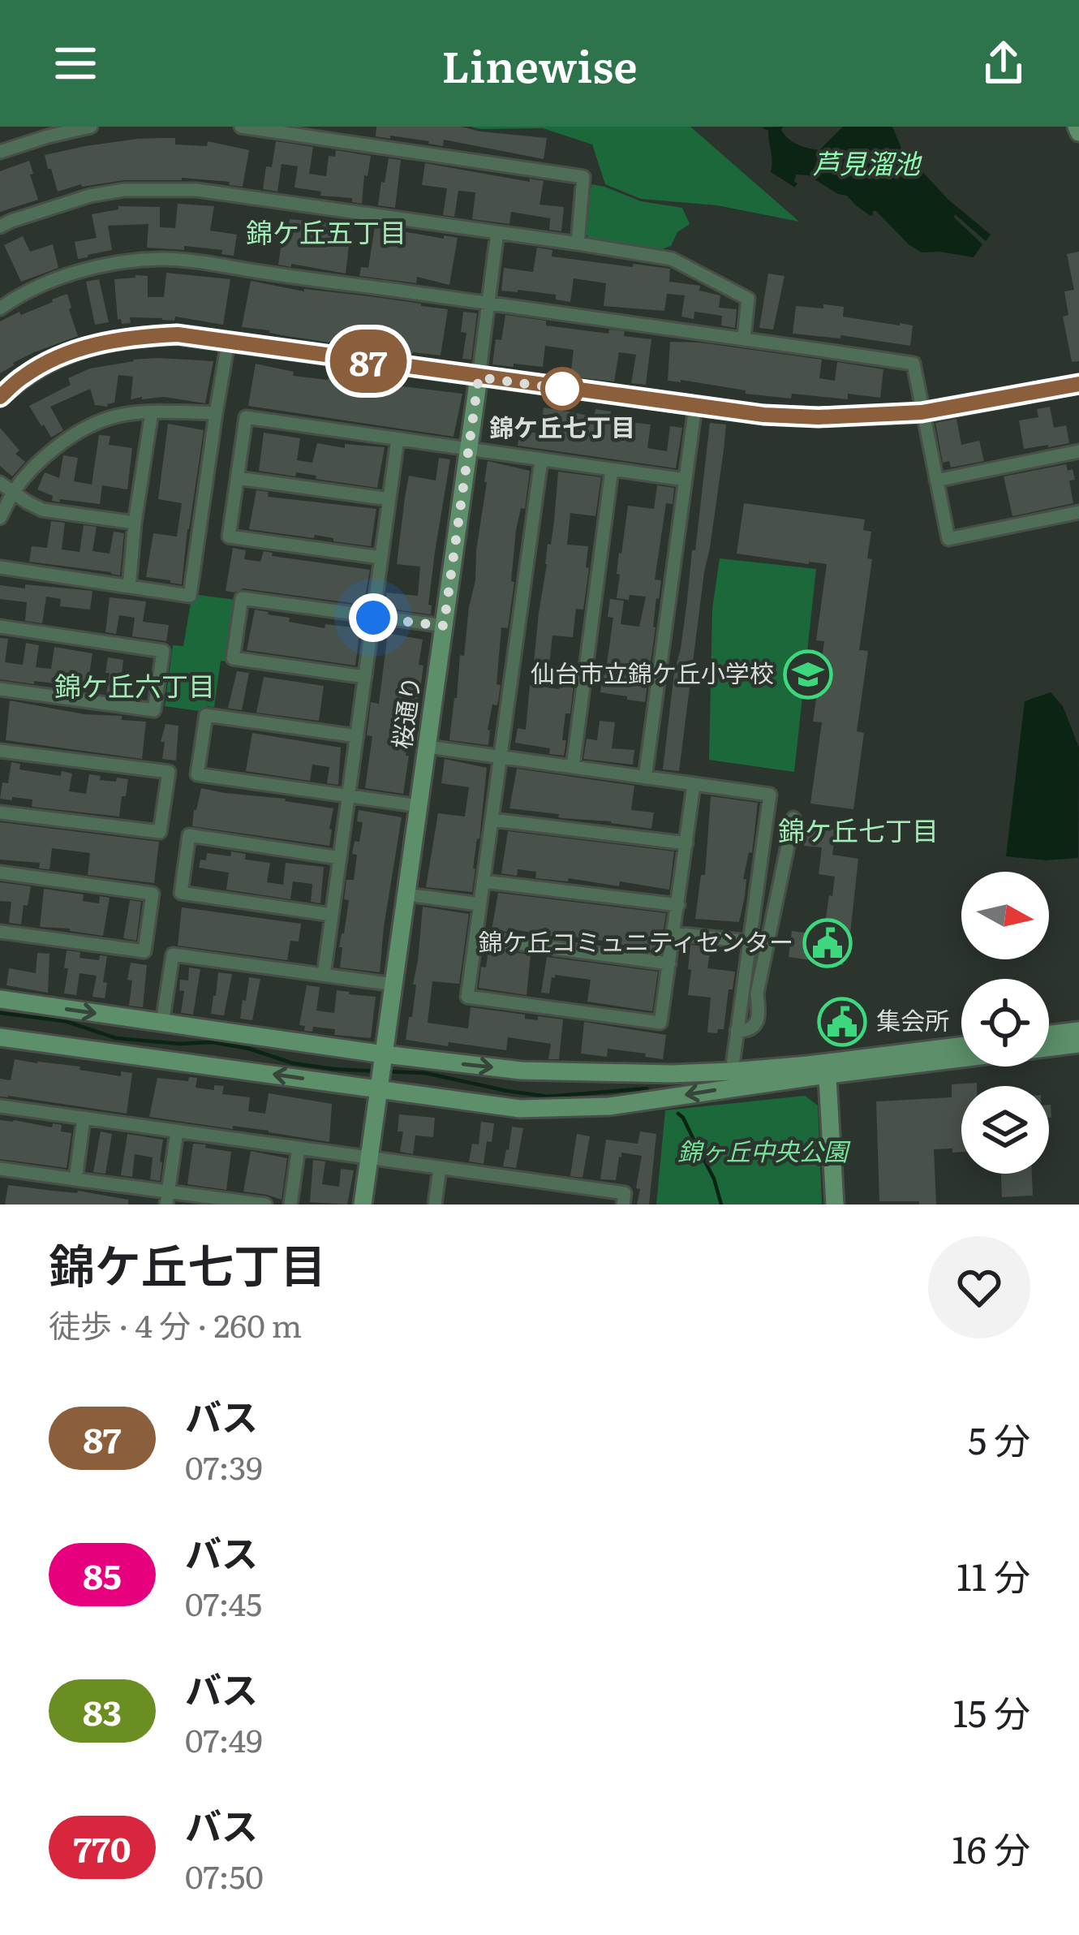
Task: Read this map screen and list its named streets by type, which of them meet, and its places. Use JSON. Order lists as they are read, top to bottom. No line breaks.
{"streets":{"street":["桜通り"]},"districts":["錦ケ丘五丁目","錦ケ丘六丁目","錦ケ丘七丁目"],"water":["芦見溜池"],"parks":["錦ヶ丘中央公園"],"places":{"other":["錦ケ丘七丁目"],"school or university":["仙台市立錦ケ丘小学校"],"public building":["錦ケ丘コミュニティセンター","集会所"]},"lines":["bus line 87"],"north":"right","page":{"header":"Linewise","on_map":"87","heading":["錦ケ丘七丁目","徒歩 · 4 分 · 260 m"],"list":[{"mark":"87","name":"バス","note":"07:39","value":"5 分"},{"mark":"85","name":"バス","note":"07:45","value":"11 分"},{"mark":"83","name":"バス","note":"07:49","value":"15 分"},{"mark":"770","name":"バス","note":"07:50","value":"16 分"}]}}
